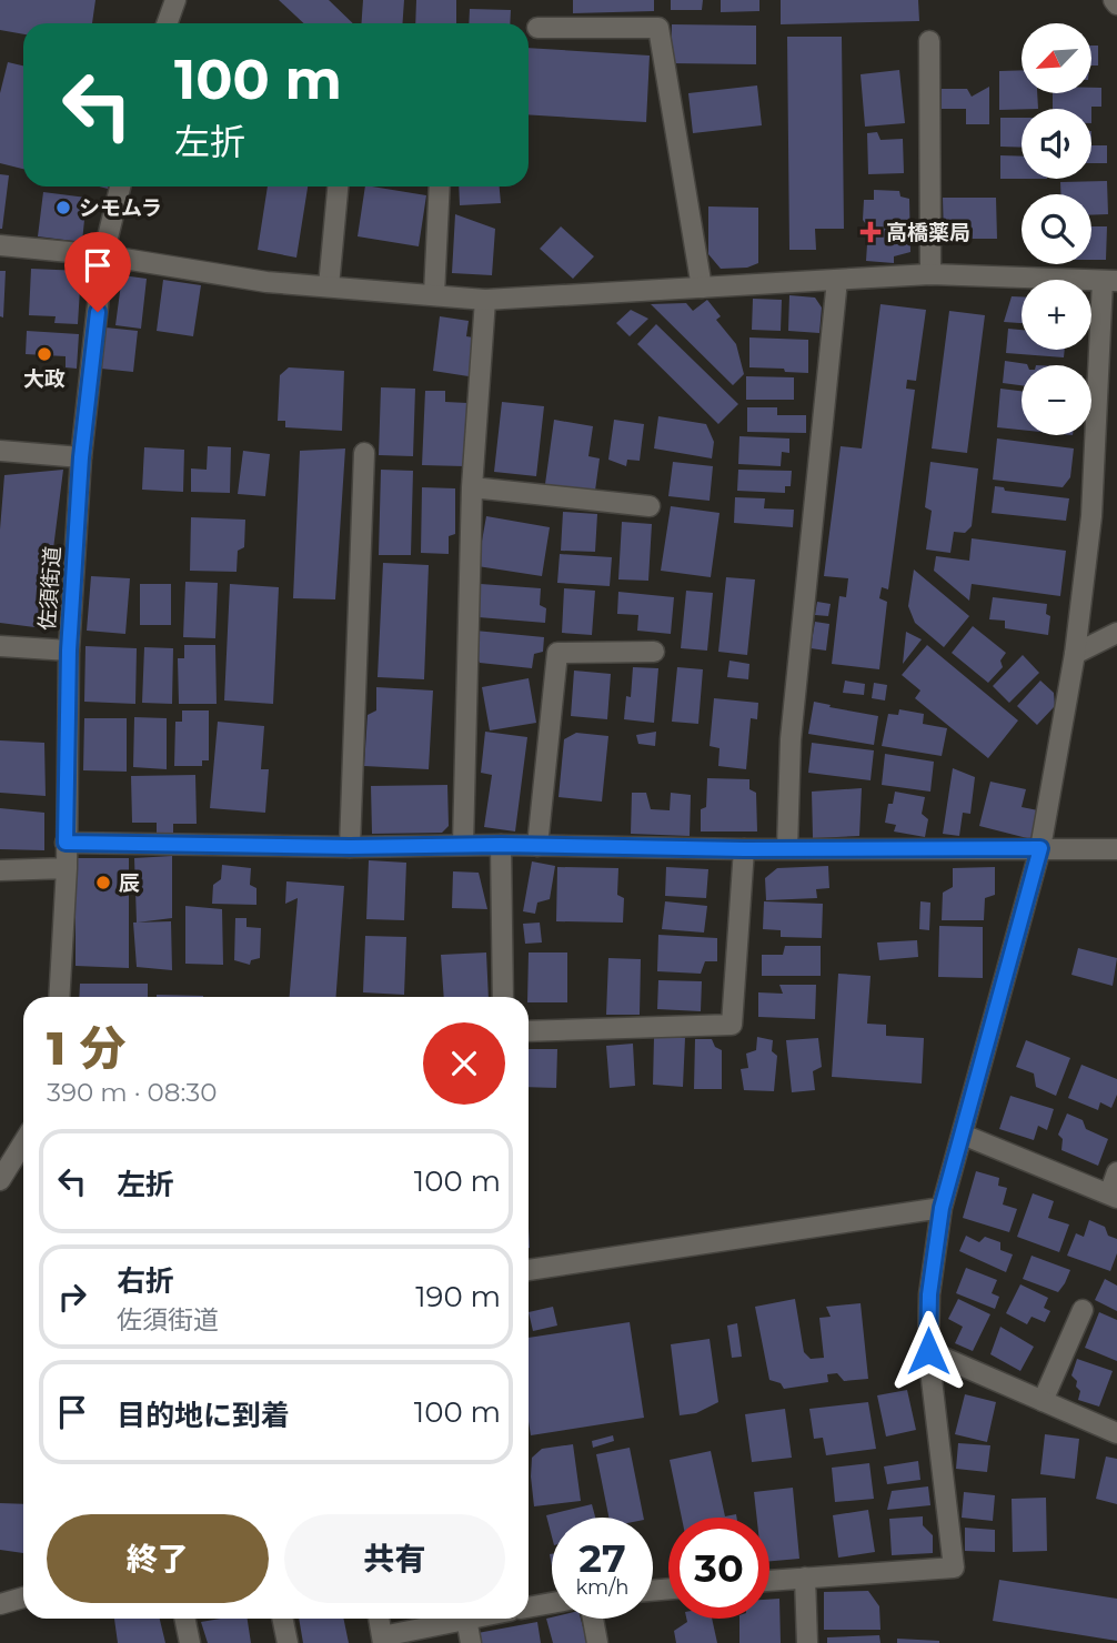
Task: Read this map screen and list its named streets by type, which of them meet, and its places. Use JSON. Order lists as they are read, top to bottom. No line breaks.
{"streets":{"street":["佐須街道"]},"places":{"other":["シモムラ","大政","辰"],"health":["高橋薬局"]},"north":"bottom left","page":{"map_buttons":["+","−"],"turn":["100 m","左折"],"heading":["1 分","390 m · 08:30"],"list":[{"name":"左折","value":"100 m"},{"name":"右折","note":"佐須街道","value":"190 m"},{"name":"目的地に到着","value":"100 m"}],"buttons":["終了","共有"],"speed":"27 km/h","limit":"30"}}
